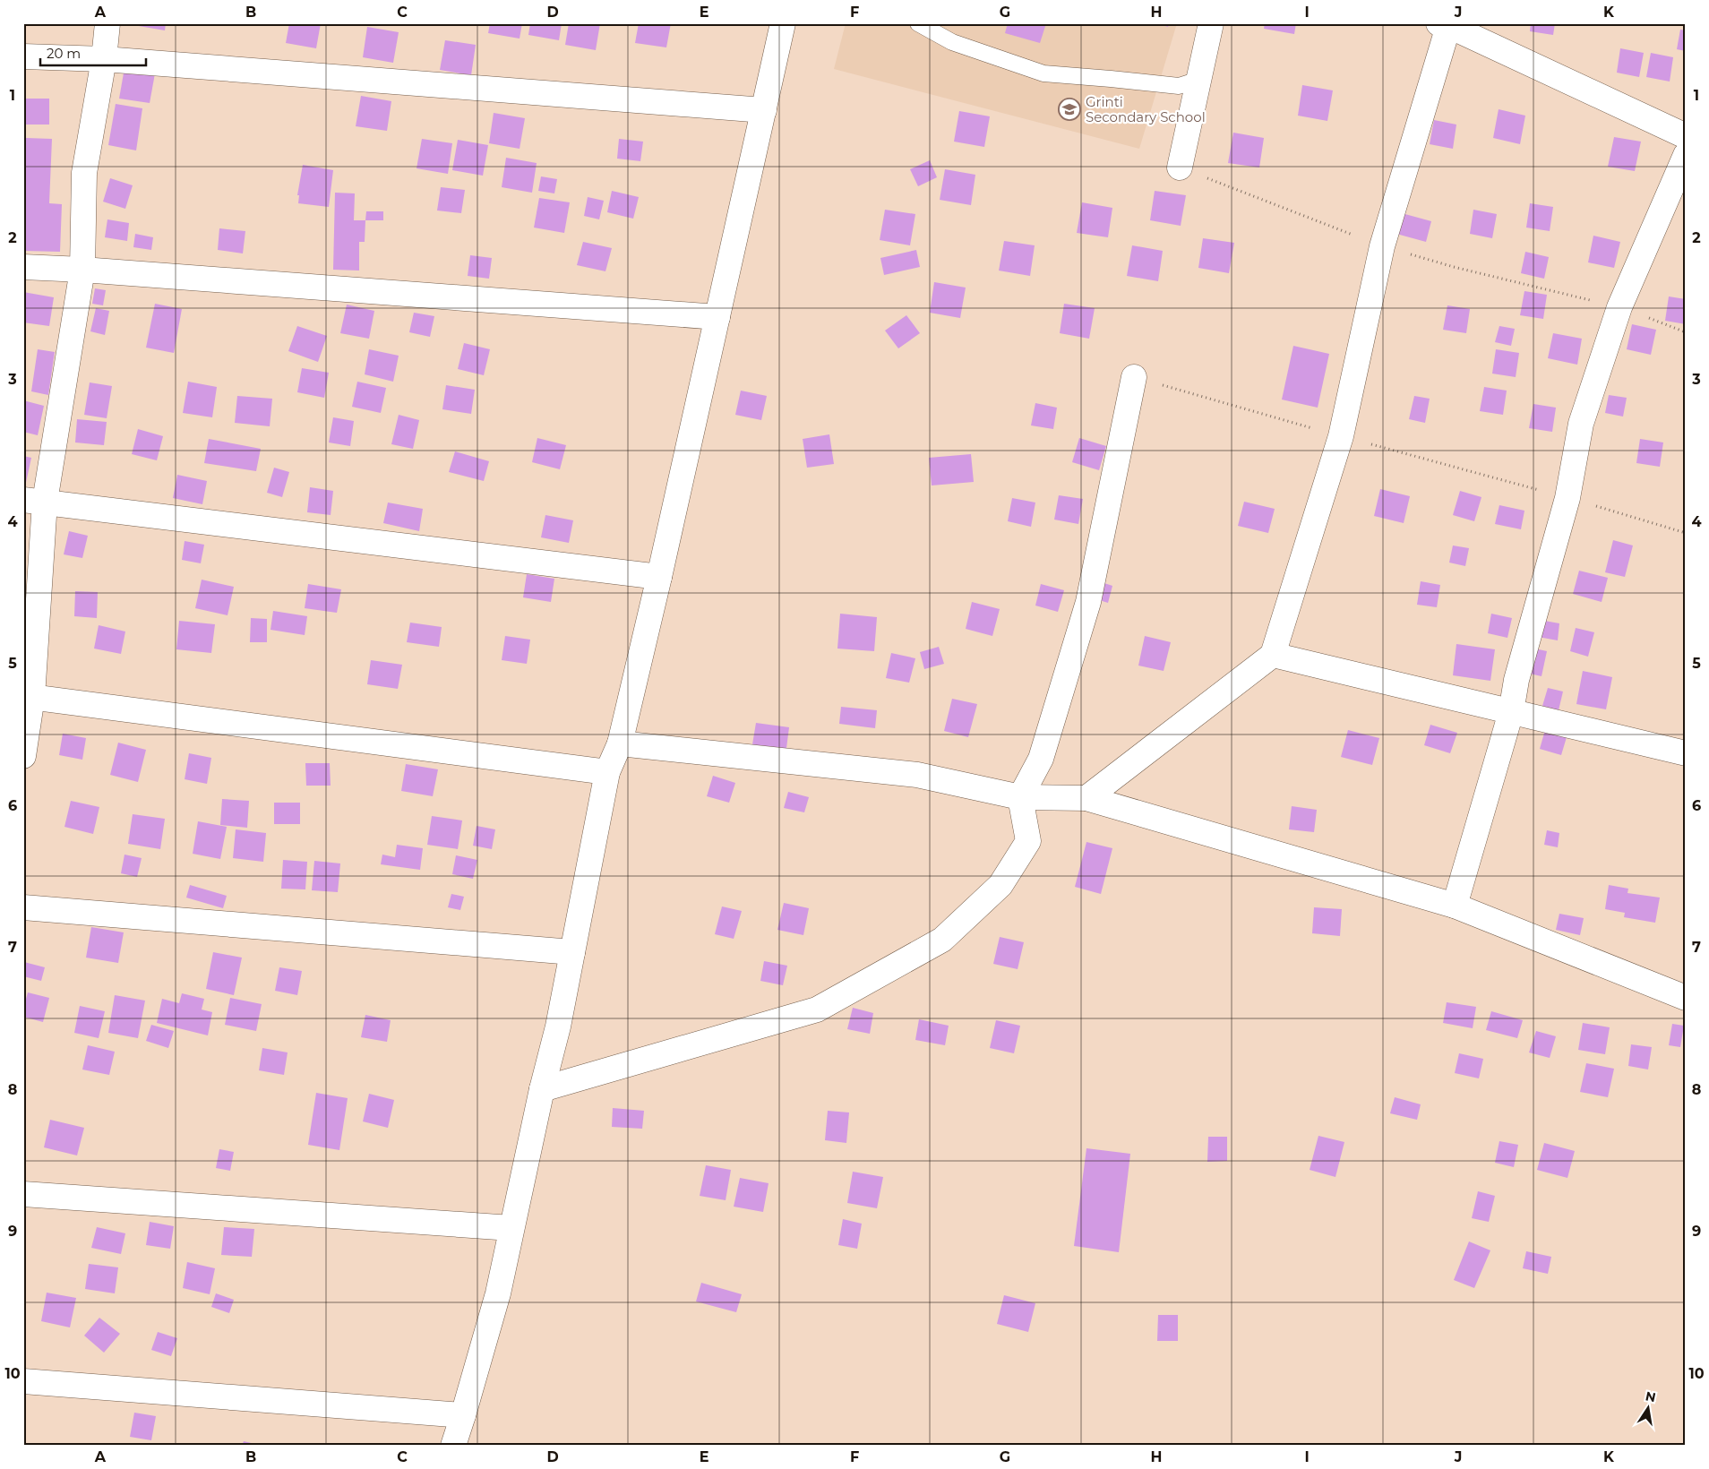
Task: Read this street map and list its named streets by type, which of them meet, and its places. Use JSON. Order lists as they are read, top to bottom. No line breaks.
{"places":{"school or university":["Grinti Secondary School"]},"scale_bar":"20 m","north":"top","grid":{"columns":["A","B","C","D","E","F","G","H","I","J","K"],"rows":["1","2","3","4","5","6","7","8","9","10"]}}
